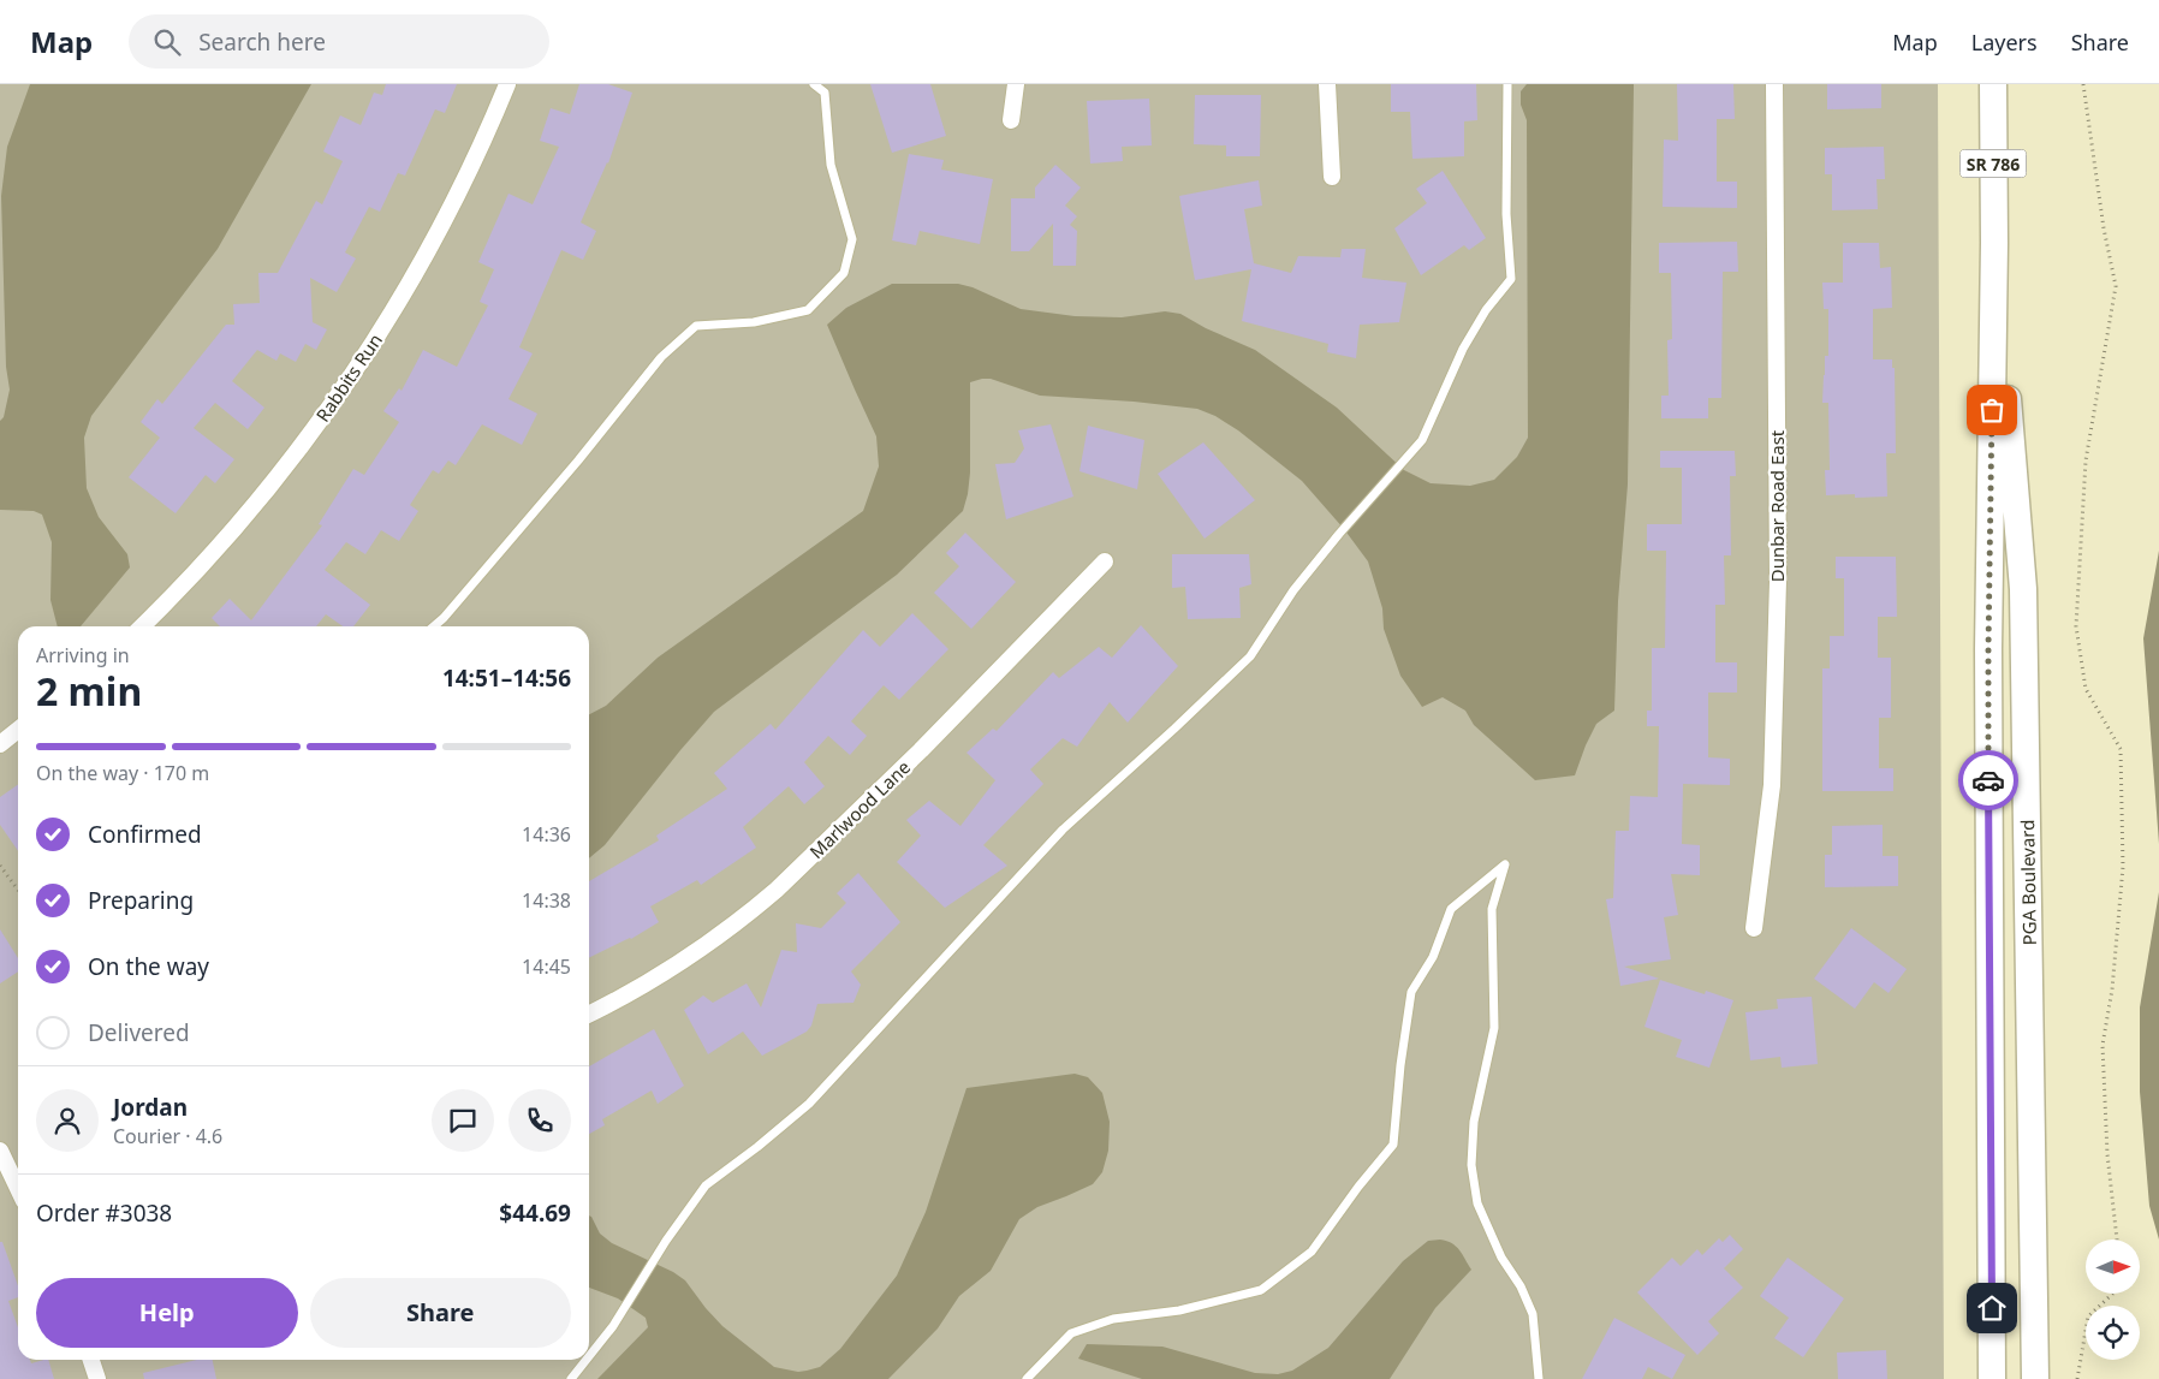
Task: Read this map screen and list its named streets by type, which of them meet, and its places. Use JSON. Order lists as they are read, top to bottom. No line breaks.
{"streets":{"main road":["SR 786","PGA Boulevard"],"street":["Rabbits Run","Dunbar Road East","Marlwood Lane"]},"north":"right","page":{"header":"Map","search":"Search here","nav":["Map","Layers","Share"],"heading":["2 min","Arriving in","14:51–14:56"],"panel":["Jordan","Courier · 4.6","Order #3038","$44.69"],"bar":"On the way · 170 m","list":[["Confirmed","14:36"],["Preparing","14:38"],["On the way","14:45"],"Delivered"],"buttons":["Help","Share"]}}
